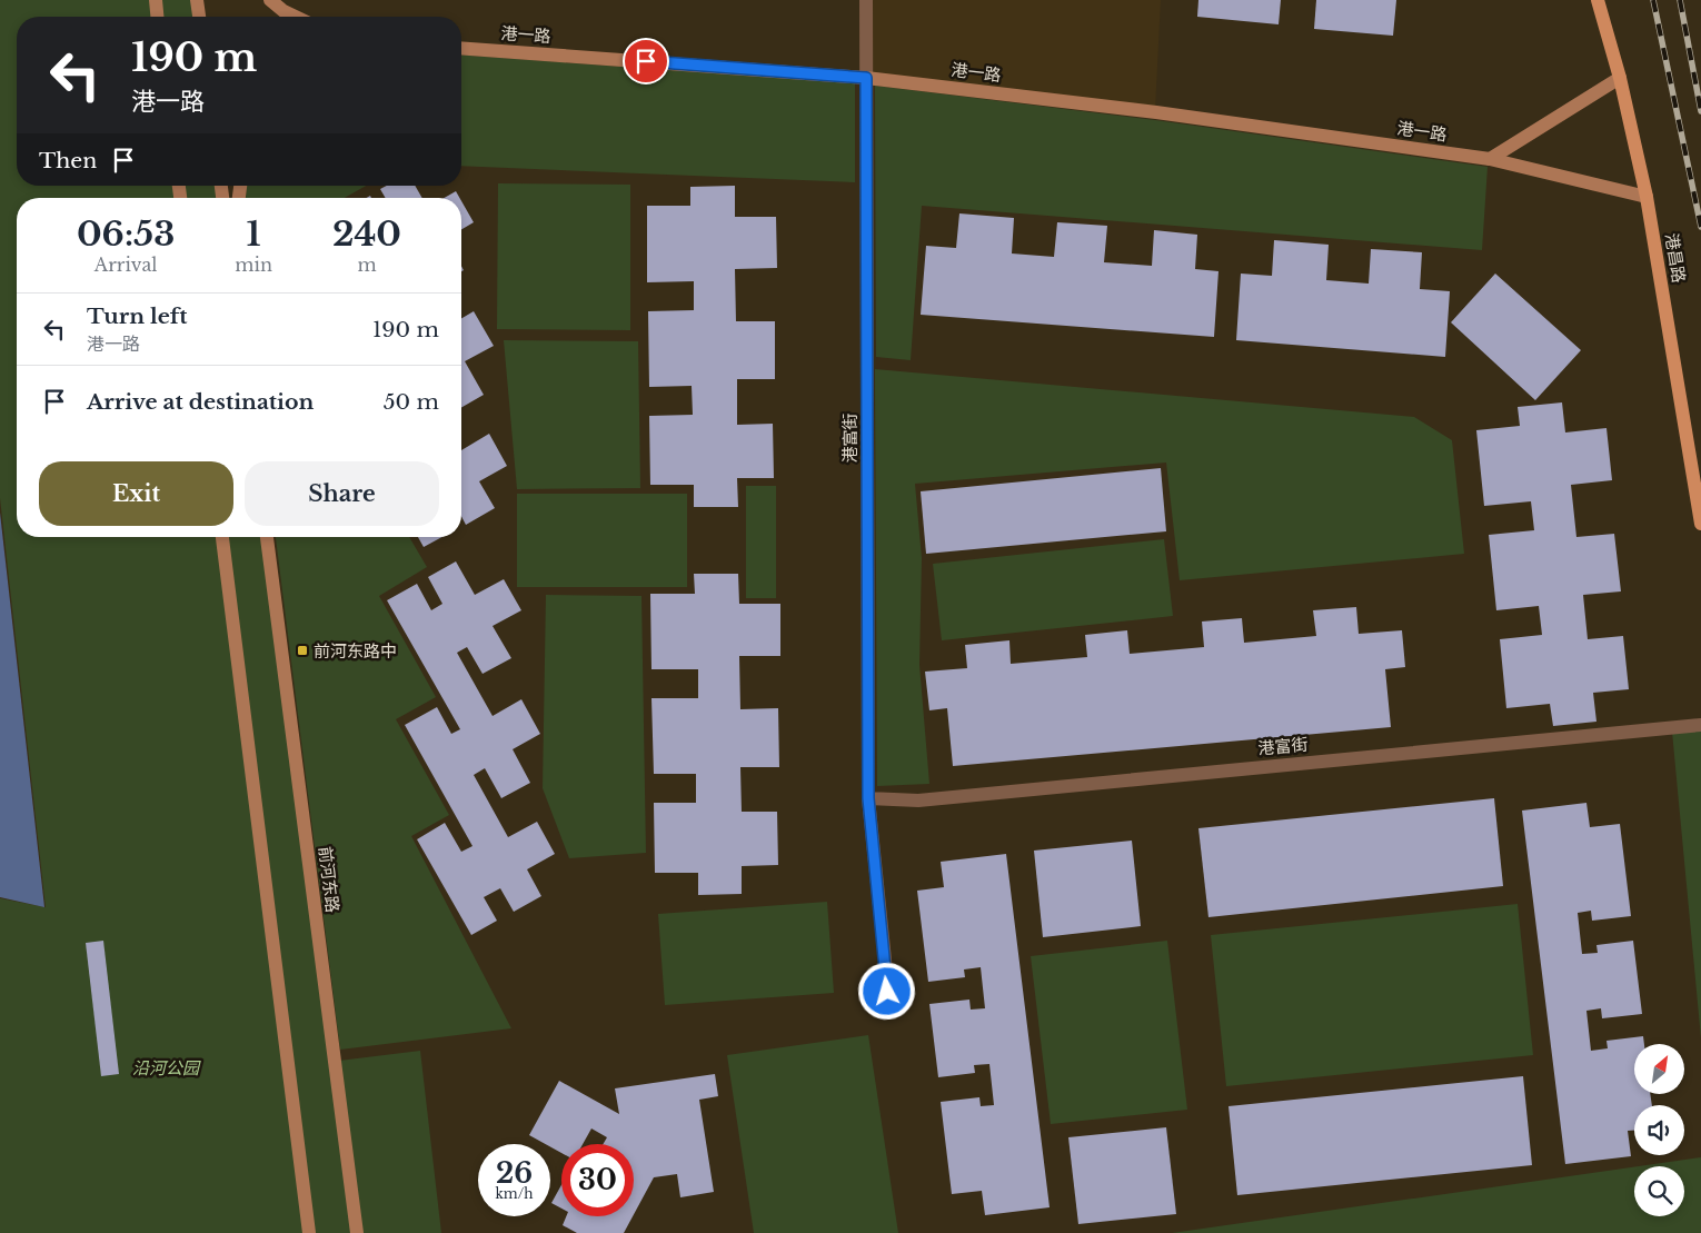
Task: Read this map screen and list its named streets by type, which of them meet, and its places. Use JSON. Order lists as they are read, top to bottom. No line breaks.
{"streets":{"main road":["港一路","港昌路","前河东路"],"street":["港富街"]},"crossings":[["港一路","港昌路"],["港一路","港富街"]],"parks":["沿河公园"],"places":{"transit":["前河东路中"]},"north":"top right","page":{"turn":["190 m","港一路"],"then":"Then","eta":["06:53","Arrival","1","min","240","m"],"list":[{"name":"Turn left","note":"港一路","value":"190 m"},{"name":"Arrive at destination","value":"50 m"}],"buttons":["Exit","Share"],"speed":"26 km/h","limit":"30"}}
